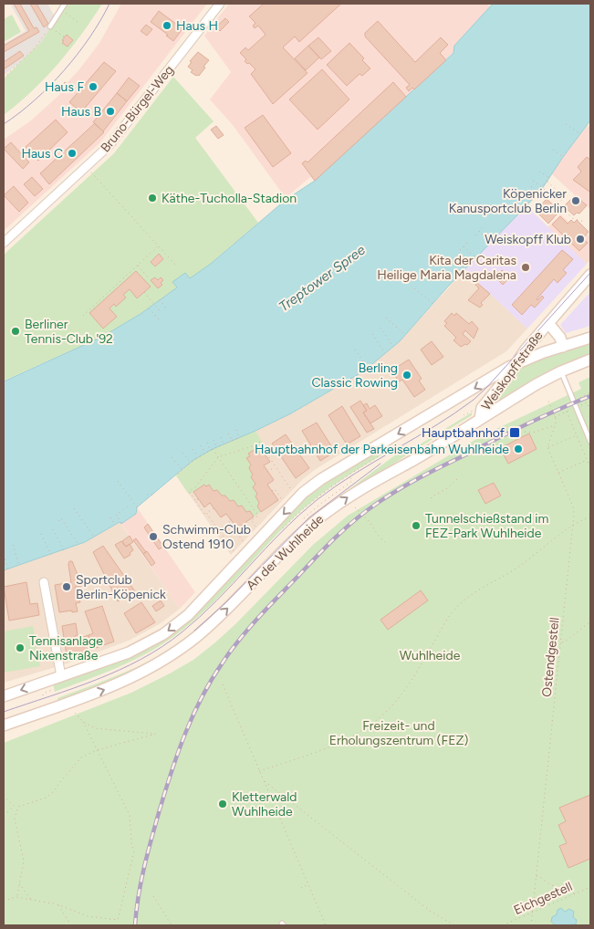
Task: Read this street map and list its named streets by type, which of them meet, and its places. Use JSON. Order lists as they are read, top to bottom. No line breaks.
{"streets":{"main road":["Weiskopffstraße","An der Wuhlheide"],"street":["Bruno-Bürgel-Weg"],"path":["Ostendgestell","Eichgestell"]},"crossings":[["Weiskopffstraße","An der Wuhlheide"],["Ostendgestell","Eichgestell"]],"water":["Treptower Spree"],"parks":["Wuhlheide","Freizeit- und Erholungszentrum (FEZ)"],"places":{"other":["Haus H","Haus F","Haus B","Haus C","Käthe-Tucholla-Stadion","Köpenicker Kanusportclub Berlin","Weiskopff Klub","Kita der Caritas Heilige Maria Magdalena","Berliner Tennis-Club '92","Berling Classic Rowing","Hauptbahnhof der Parkeisenbahn Wuhlheide","Tunnelschießstand im FEZ-Park Wuhlheide","Schwimm-Club Ostend 1910","Sportclub Berlin-Köpenick","Tennisanlage Nixenstraße","Kletterwald Wuhlheide"],"transit":["Hauptbahnhof"]}}
